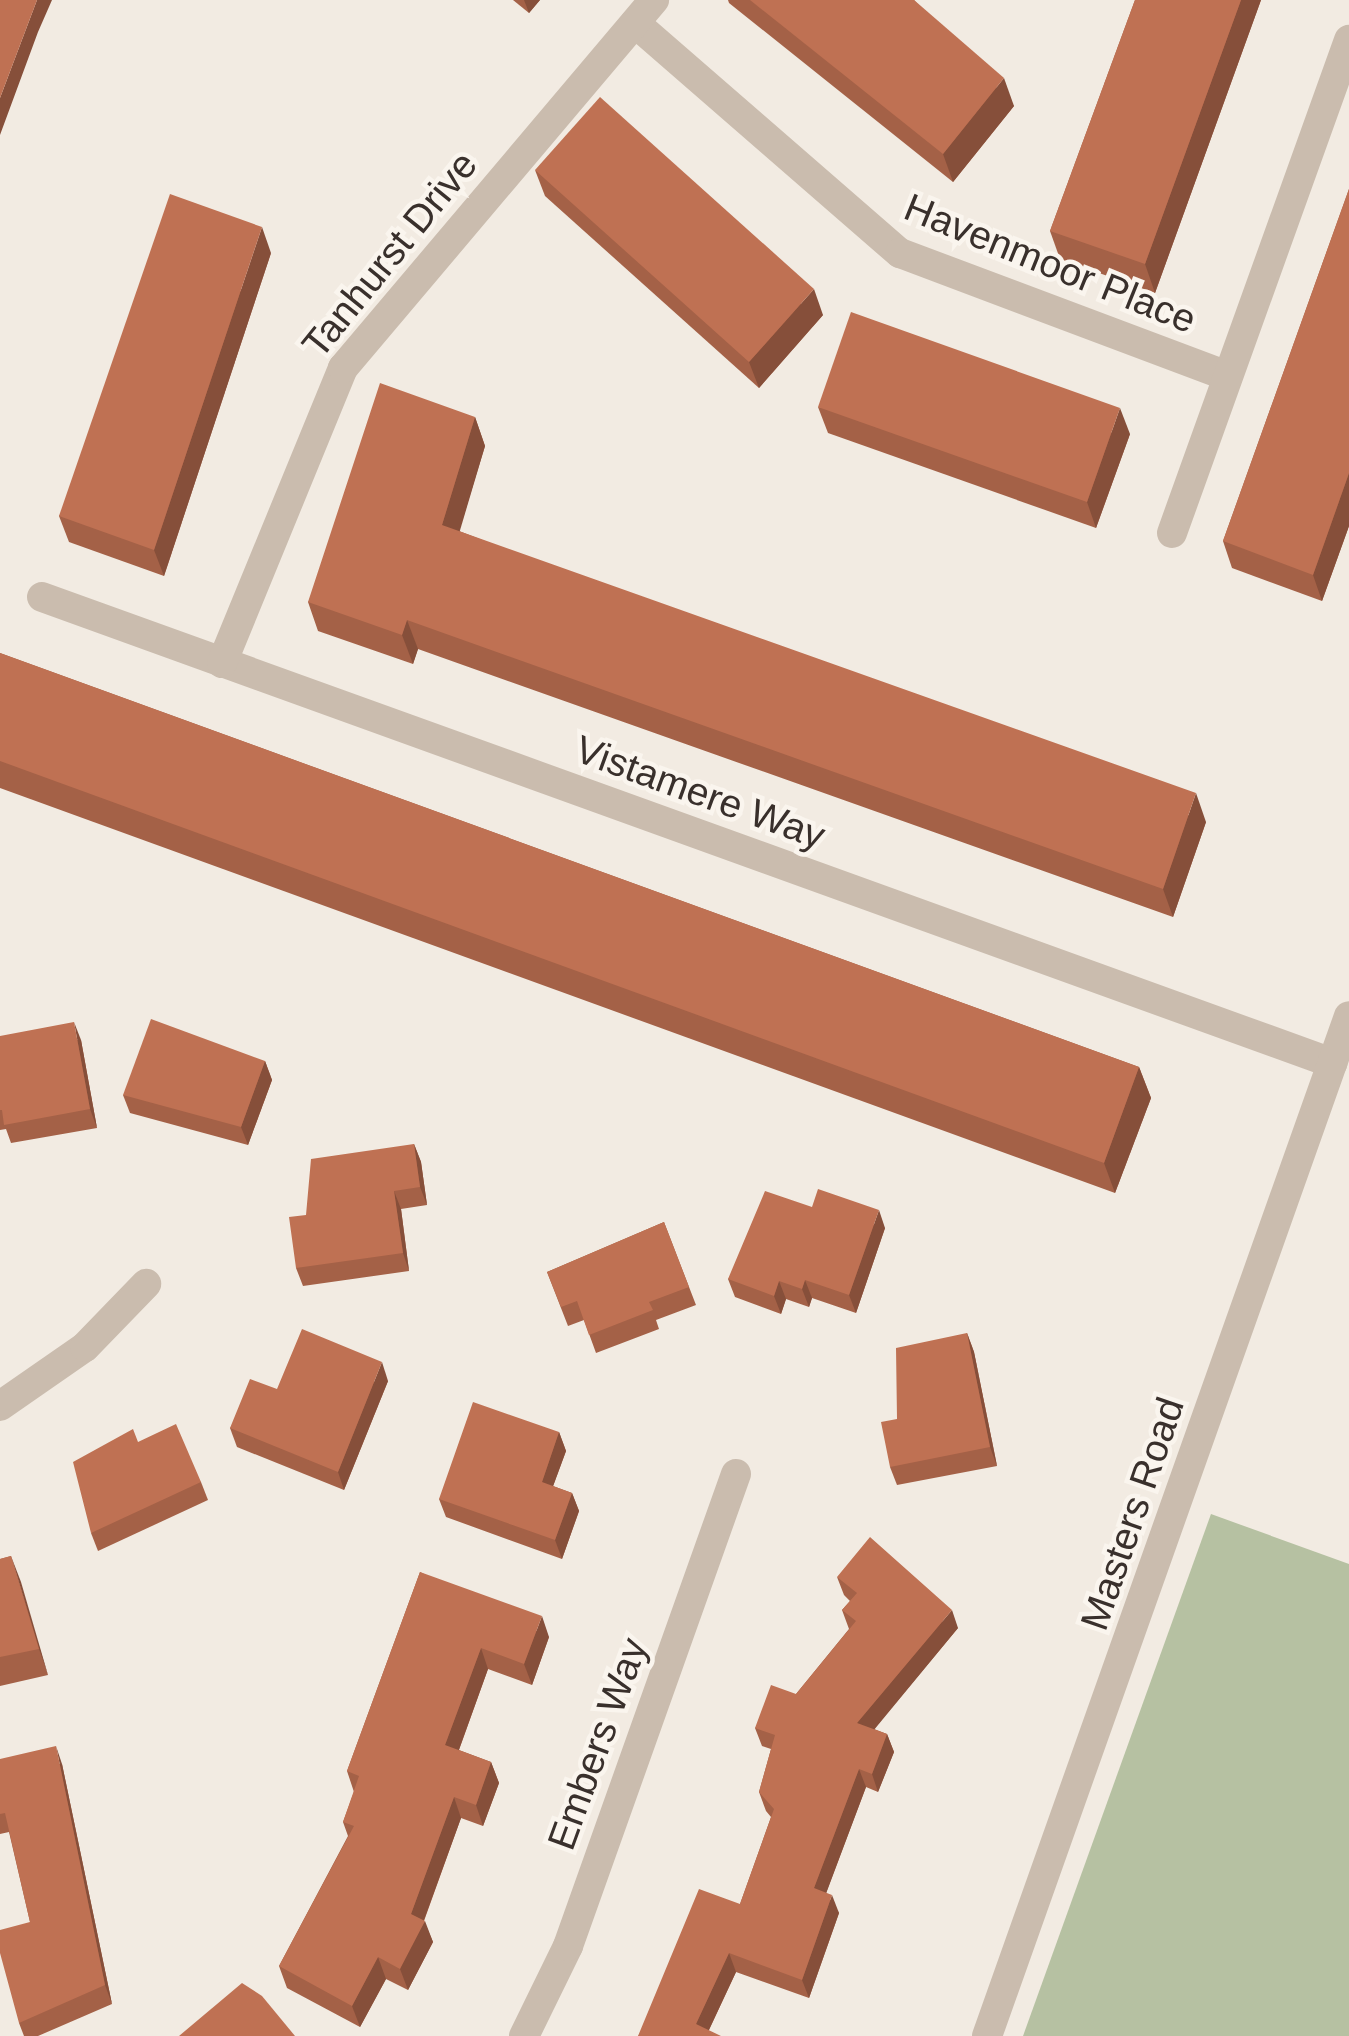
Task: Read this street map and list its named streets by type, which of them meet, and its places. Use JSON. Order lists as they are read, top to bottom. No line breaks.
{"streets":{"street":["Tanhurst Drive","Havenmoor Place","Vistamere Way","Masters Road","Embers Way"]},"crossings":[["Tanhurst Drive","Havenmoor Place"],["Tanhurst Drive","Vistamere Way"],["Vistamere Way","Masters Road"]]}
